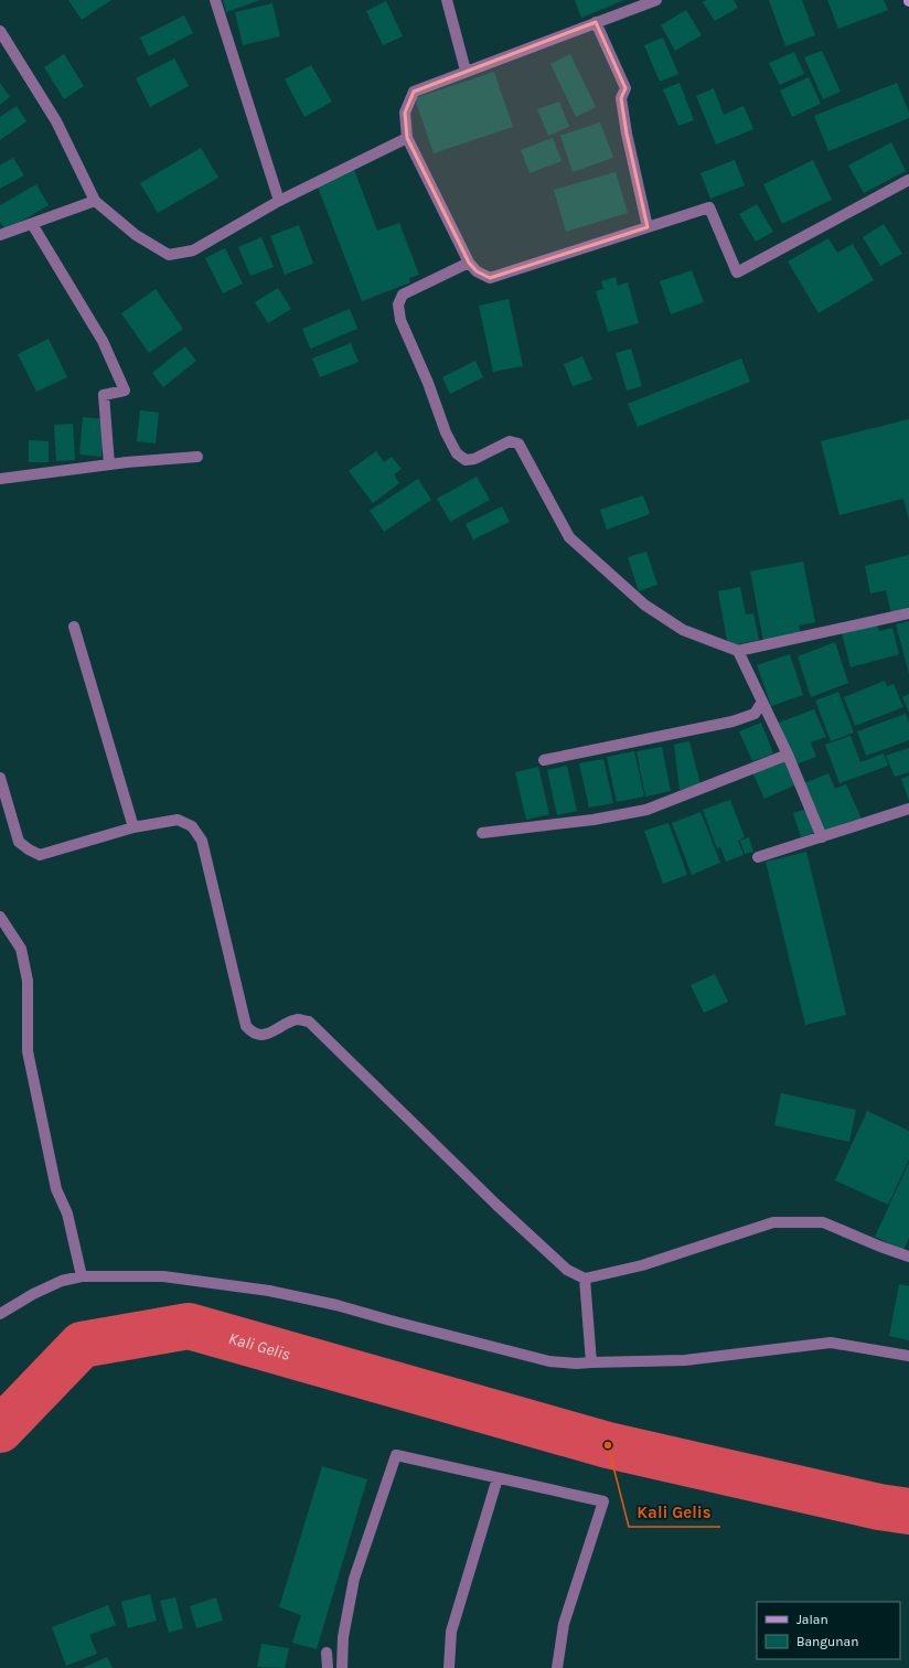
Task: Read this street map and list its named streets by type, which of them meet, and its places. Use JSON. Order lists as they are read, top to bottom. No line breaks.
{"water":["Kali Gelis"],"places":["Kali Gelis"],"legend":["Jalan","Bangunan"]}
